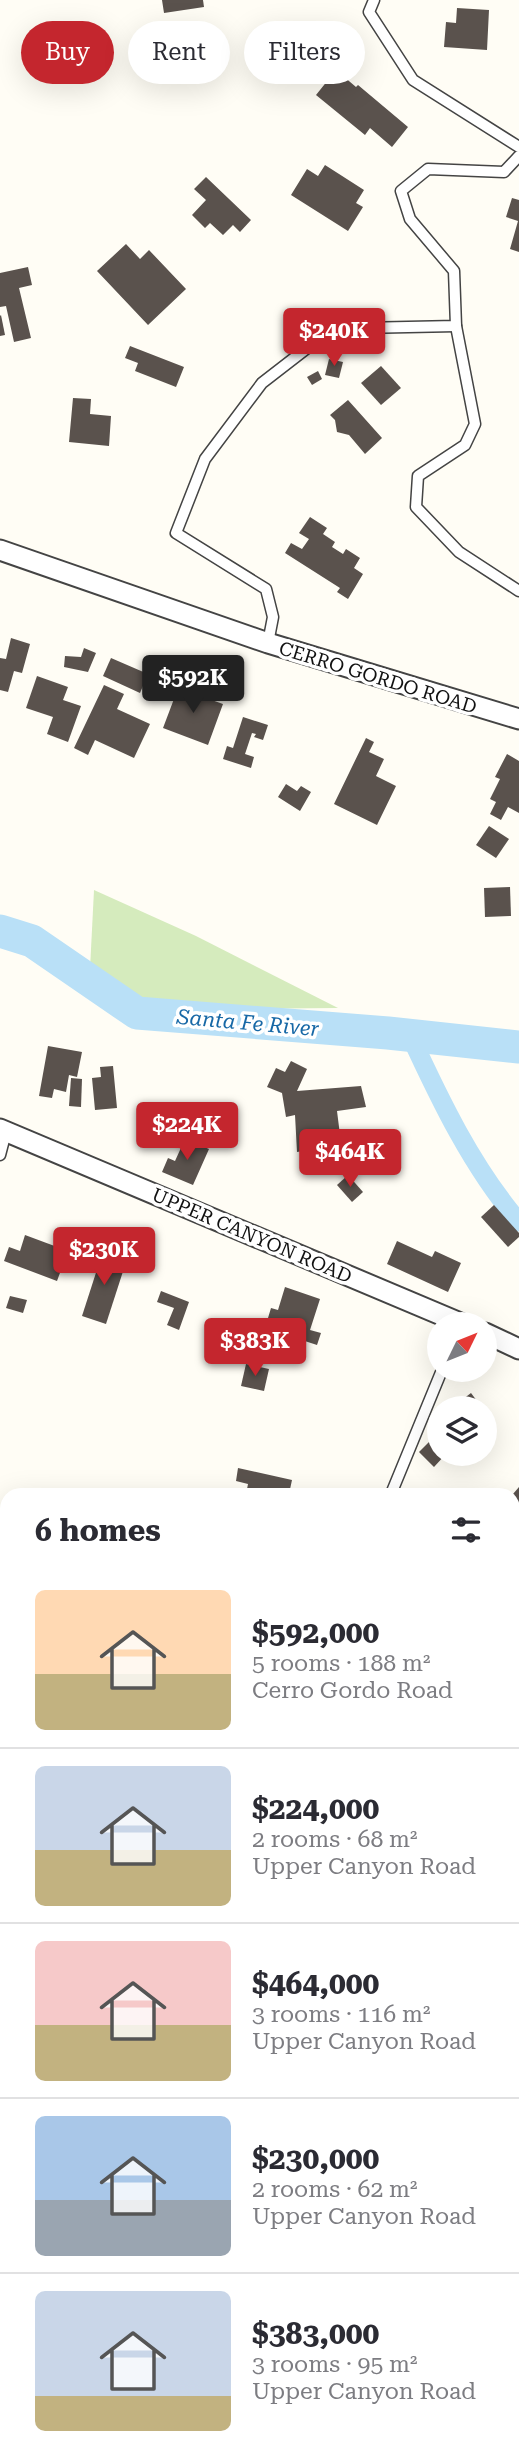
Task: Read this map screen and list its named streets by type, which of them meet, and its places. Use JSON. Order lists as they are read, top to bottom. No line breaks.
{"streets":{"street":["CERRO GORDO ROAD","UPPER CANYON ROAD"]},"water":["Santa Fe River"],"north":"top right","page":{"chip":["Buy","Rent","Filters"],"price":["$240K","$592K","$224K","$464K","$230K","$383K"],"heading":"6 homes","list":[{"name":"$592,000","note":"5 rooms · 188 m² · Cerro Gordo Road"},{"name":"$224,000","note":"2 rooms · 68 m² · Upper Canyon Road"},{"name":"$464,000","note":"3 rooms · 116 m² · Upper Canyon Road"},{"name":"$230,000","note":"2 rooms · 62 m² · Upper Canyon Road"},{"name":"$383,000","note":"3 rooms · 95 m² · Upper Canyon Road"}]}}
